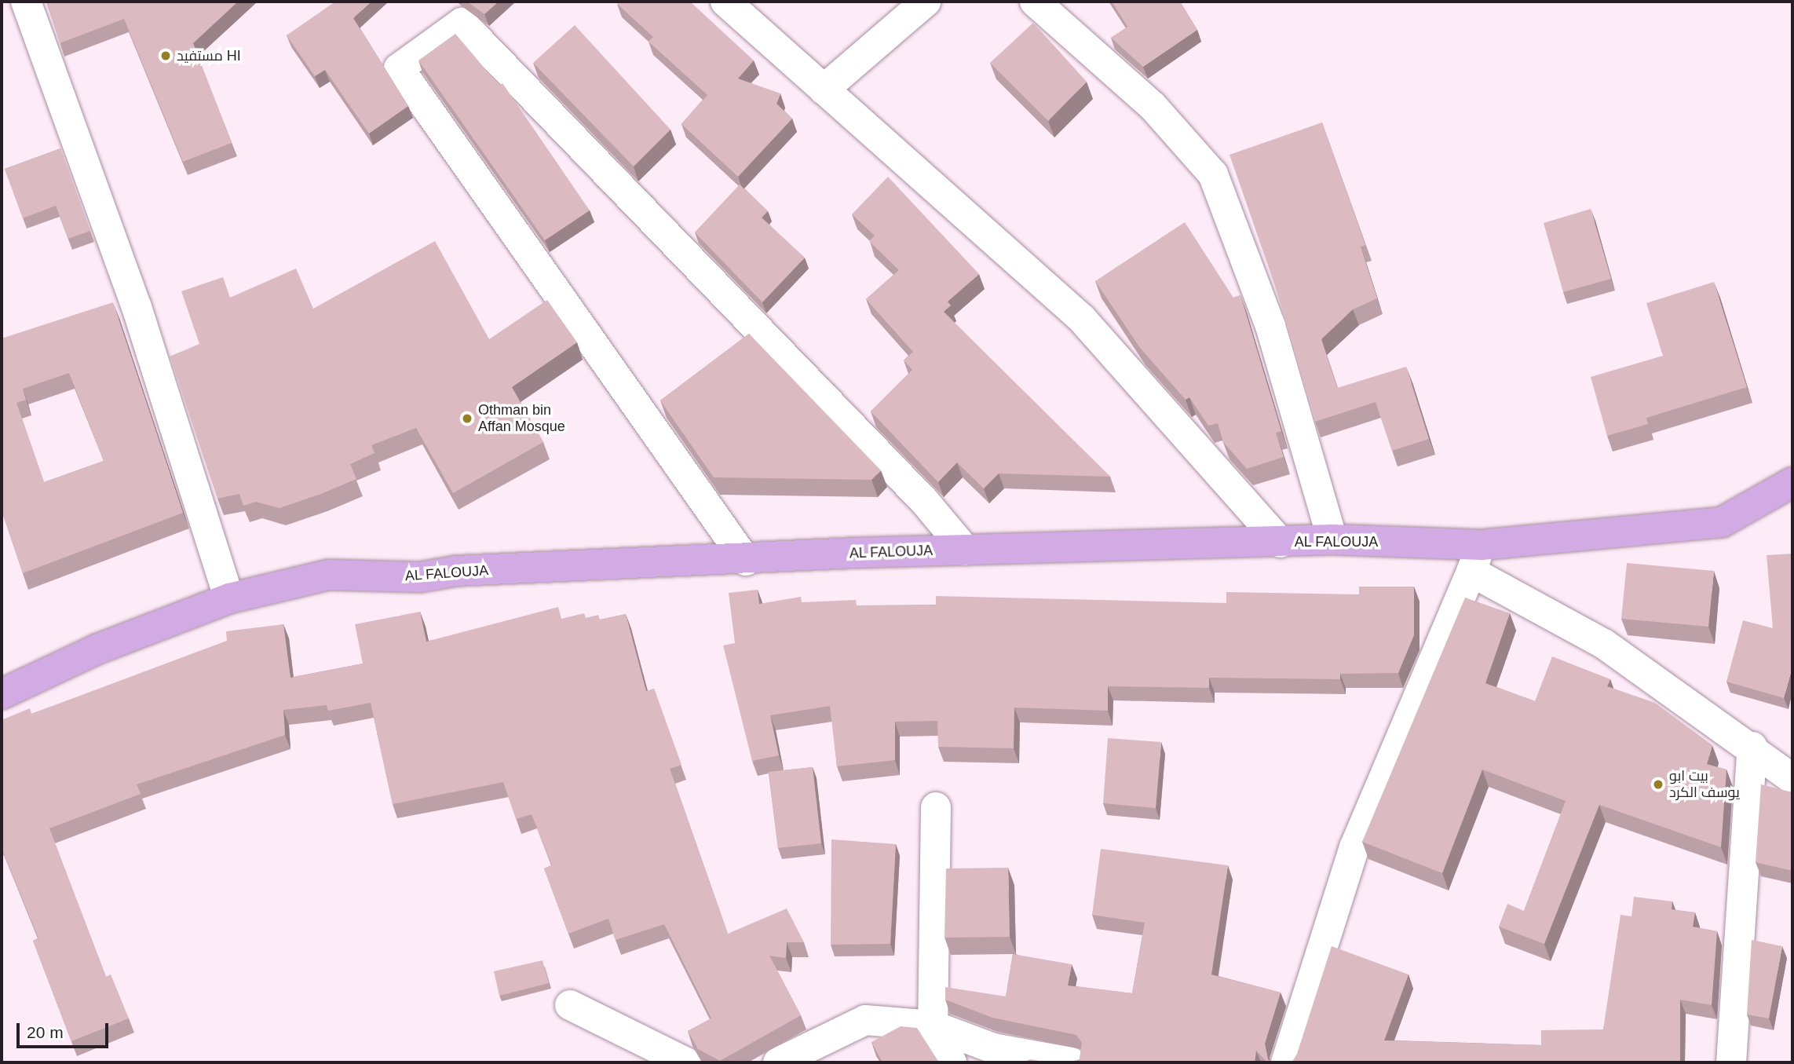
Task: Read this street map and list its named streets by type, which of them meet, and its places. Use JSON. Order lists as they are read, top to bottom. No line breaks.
{"streets":{"main road":["AL FALOUJA"]},"places":["مستفيد HI","Othman bin Affan Mosque","بيت ابو يوسف الكرد"],"scale_bar":"20 m"}
